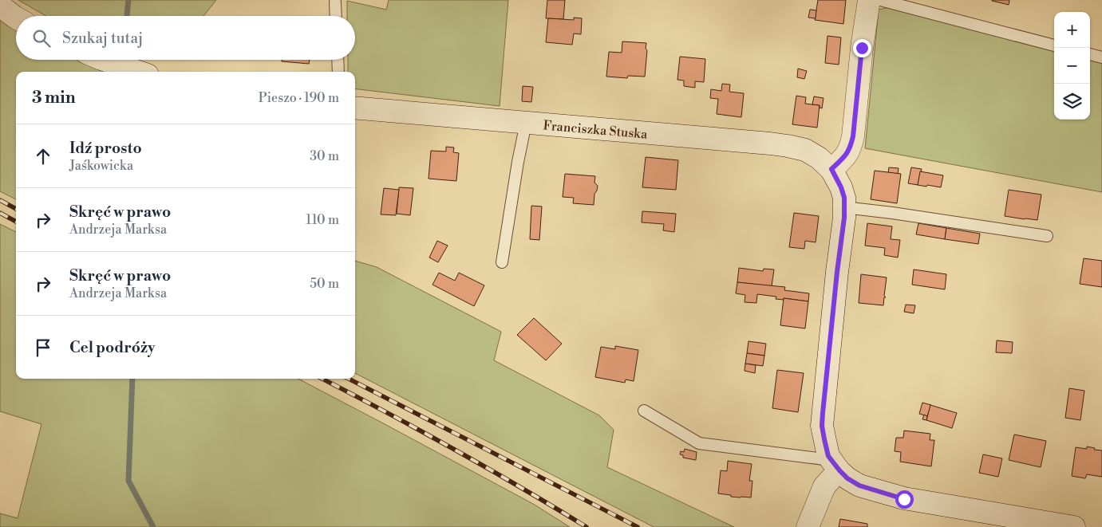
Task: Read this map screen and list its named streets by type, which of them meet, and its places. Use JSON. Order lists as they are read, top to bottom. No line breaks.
{"streets":{"street":["Franciszka Stuska"]},"page":{"map_buttons":["+","−"],"search":"Szukaj tutaj","heading":["3 min","Pieszo · 190 m"],"list":[["Idź prosto","Jaśkowicka","30 m"],["Skręć w prawo","Andrzeja Marksa","110 m"],["Skręć w prawo","Andrzeja Marksa","50 m"],"Cel podróży"]}}
